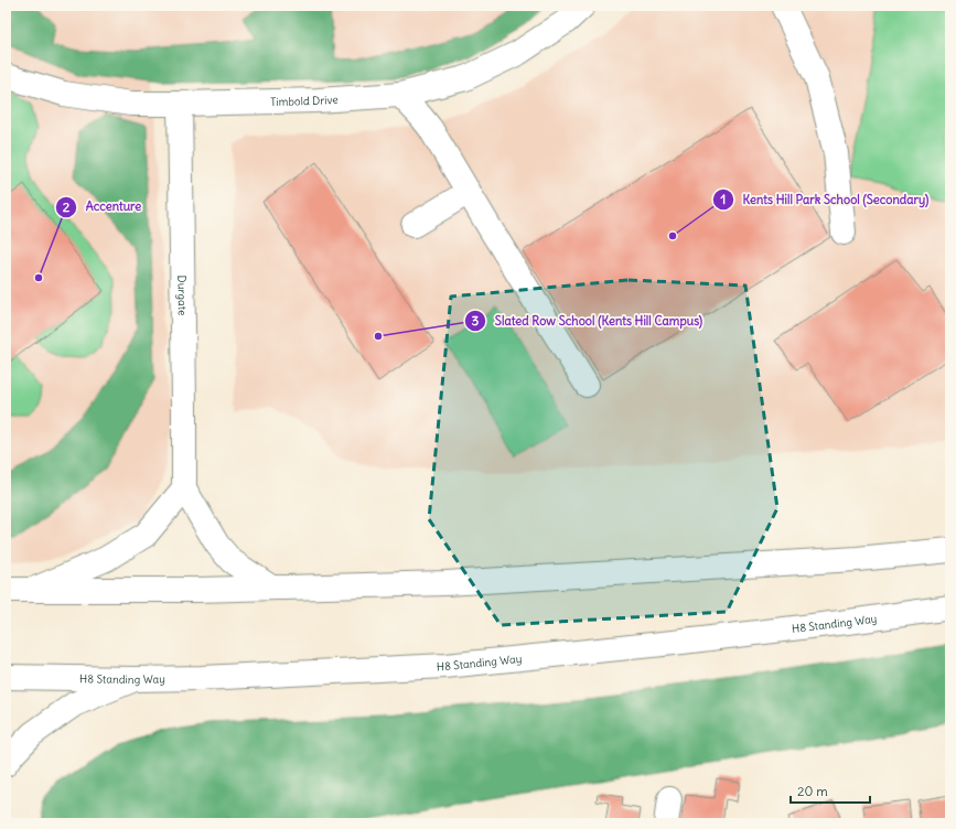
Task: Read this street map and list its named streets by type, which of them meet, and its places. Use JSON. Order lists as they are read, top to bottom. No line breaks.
{"streets":{"main road":["Timbold Drive","Durgate","H8 Standing Way"]},"crossings":[["Timbold Drive","Durgate"]],"places":["Kents Hill Park School (Secondary)","Accenture","Slated Row School (Kents Hill Campus)"],"scale_bar":"20 m"}
